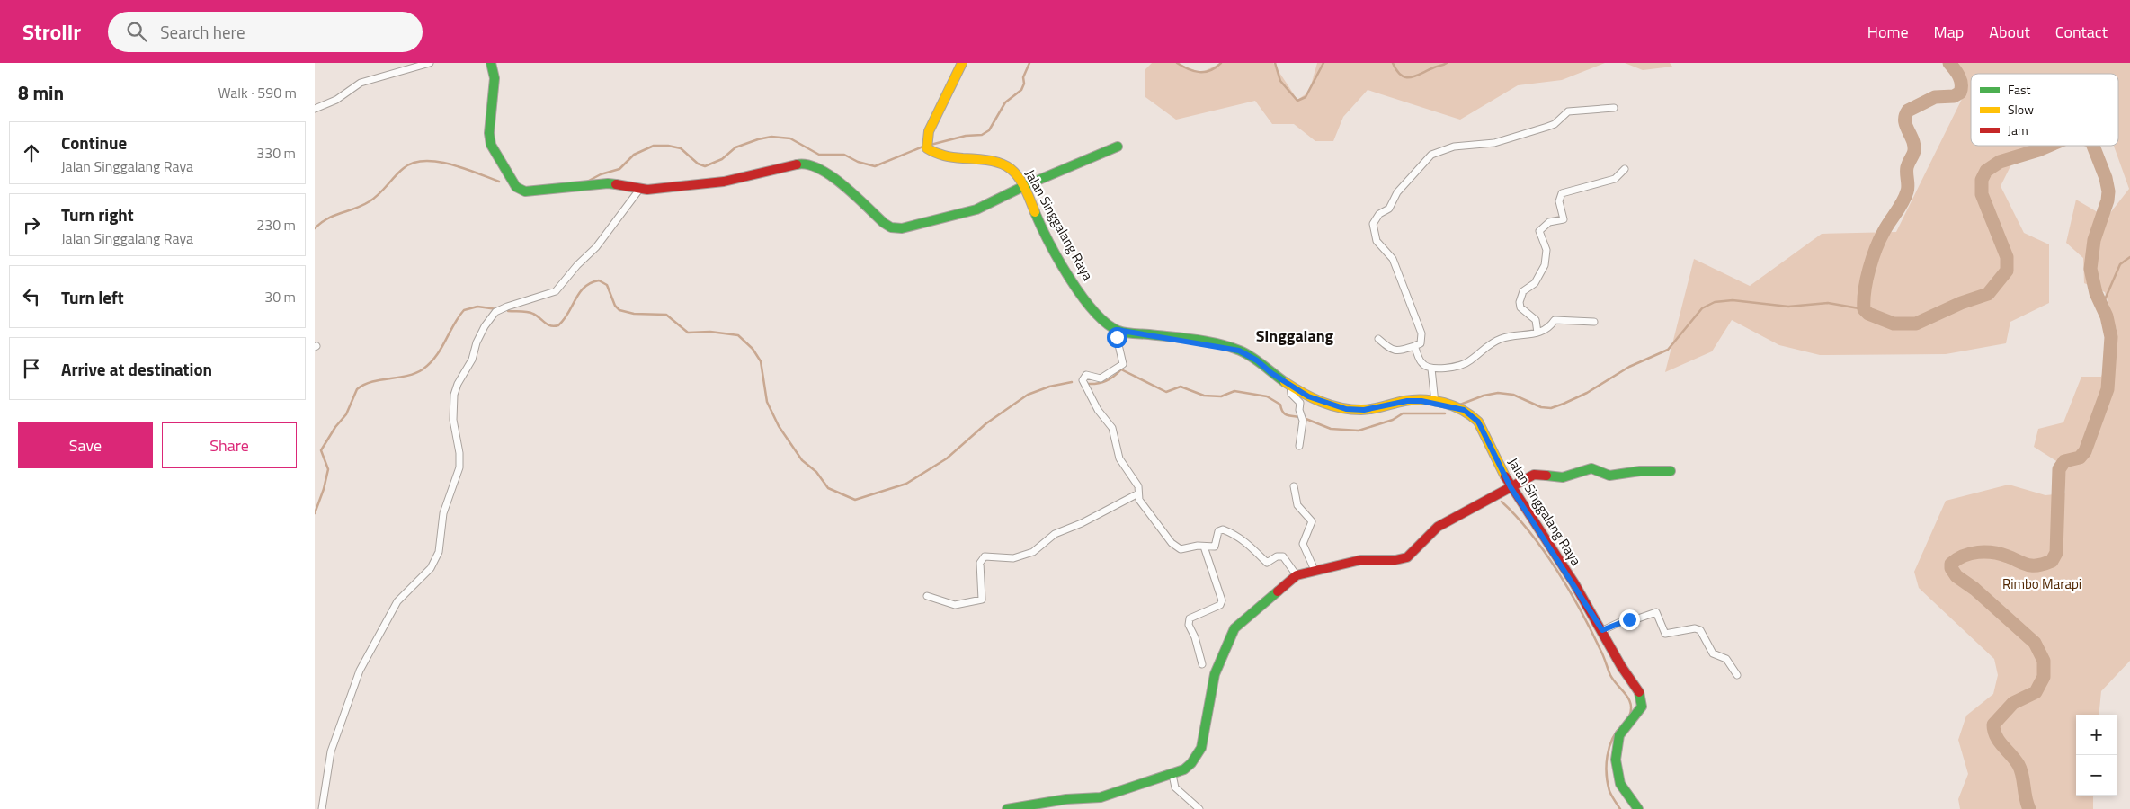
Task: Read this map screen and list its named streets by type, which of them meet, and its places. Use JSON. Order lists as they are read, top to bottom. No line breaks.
{"streets":{"street":["Jalan Singgalang Raya"]},"districts":["Singgalang"],"parks":["Rimbo Marapi"],"legend":["Fast","Slow","Jam"],"page":{"header":"Strollr","search":"Search here","nav":["Home","Map","About","Contact"],"heading":["8 min","Walk · 590 m"],"list":[["Continue","Jalan Singgalang Raya","330 m"],["Turn right","Jalan Singgalang Raya","230 m"],["Turn left","30 m"],"Arrive at destination"],"buttons":["Save","Share"],"map_buttons":["+","−"]}}
